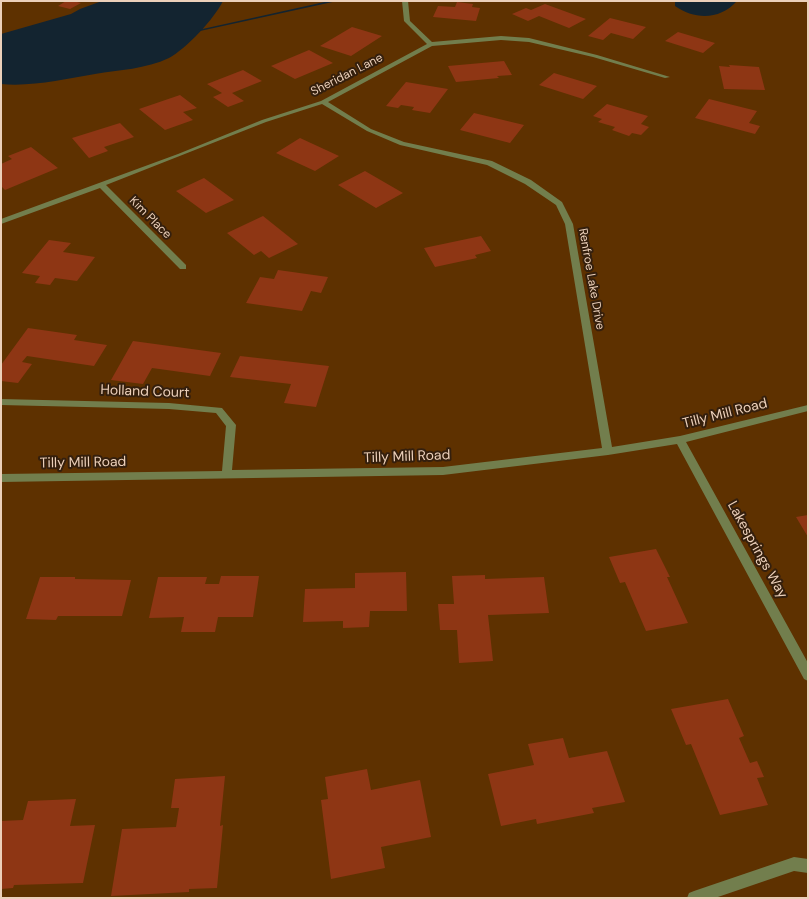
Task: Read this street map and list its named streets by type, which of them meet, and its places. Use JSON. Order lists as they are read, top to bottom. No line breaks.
{"streets":{"street":["Sheridan Lane","Kim Place","Renfroe Lake Drive","Holland Court","Tilly Mill Road","Lakesprings Way"]},"crossings":[["Sheridan Lane","Kim Place"],["Sheridan Lane","Renfroe Lake Drive"],["Renfroe Lake Drive","Tilly Mill Road"],["Holland Court","Tilly Mill Road"],["Tilly Mill Road","Lakesprings Way"]]}
